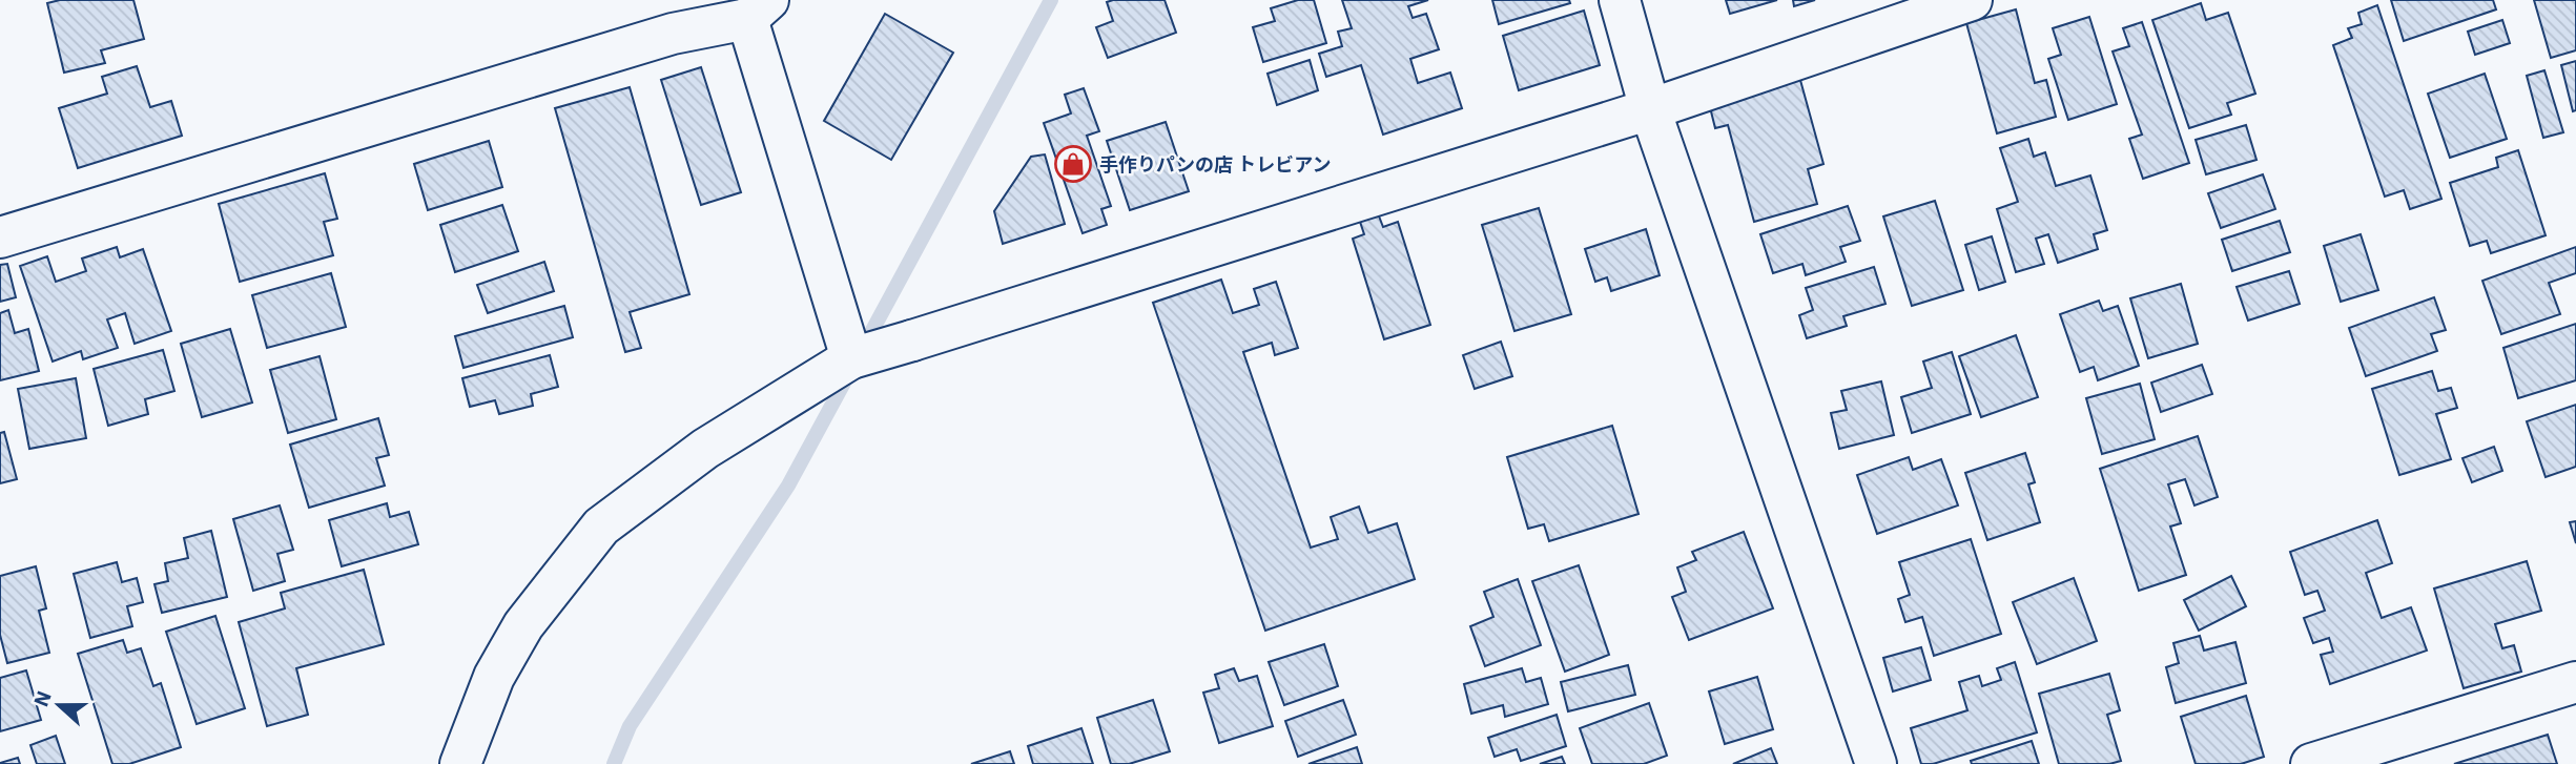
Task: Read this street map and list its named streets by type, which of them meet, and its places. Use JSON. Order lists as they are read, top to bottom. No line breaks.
{"places":{"shop":["手作りパンの店 トレビアン"]},"north":"left"}
